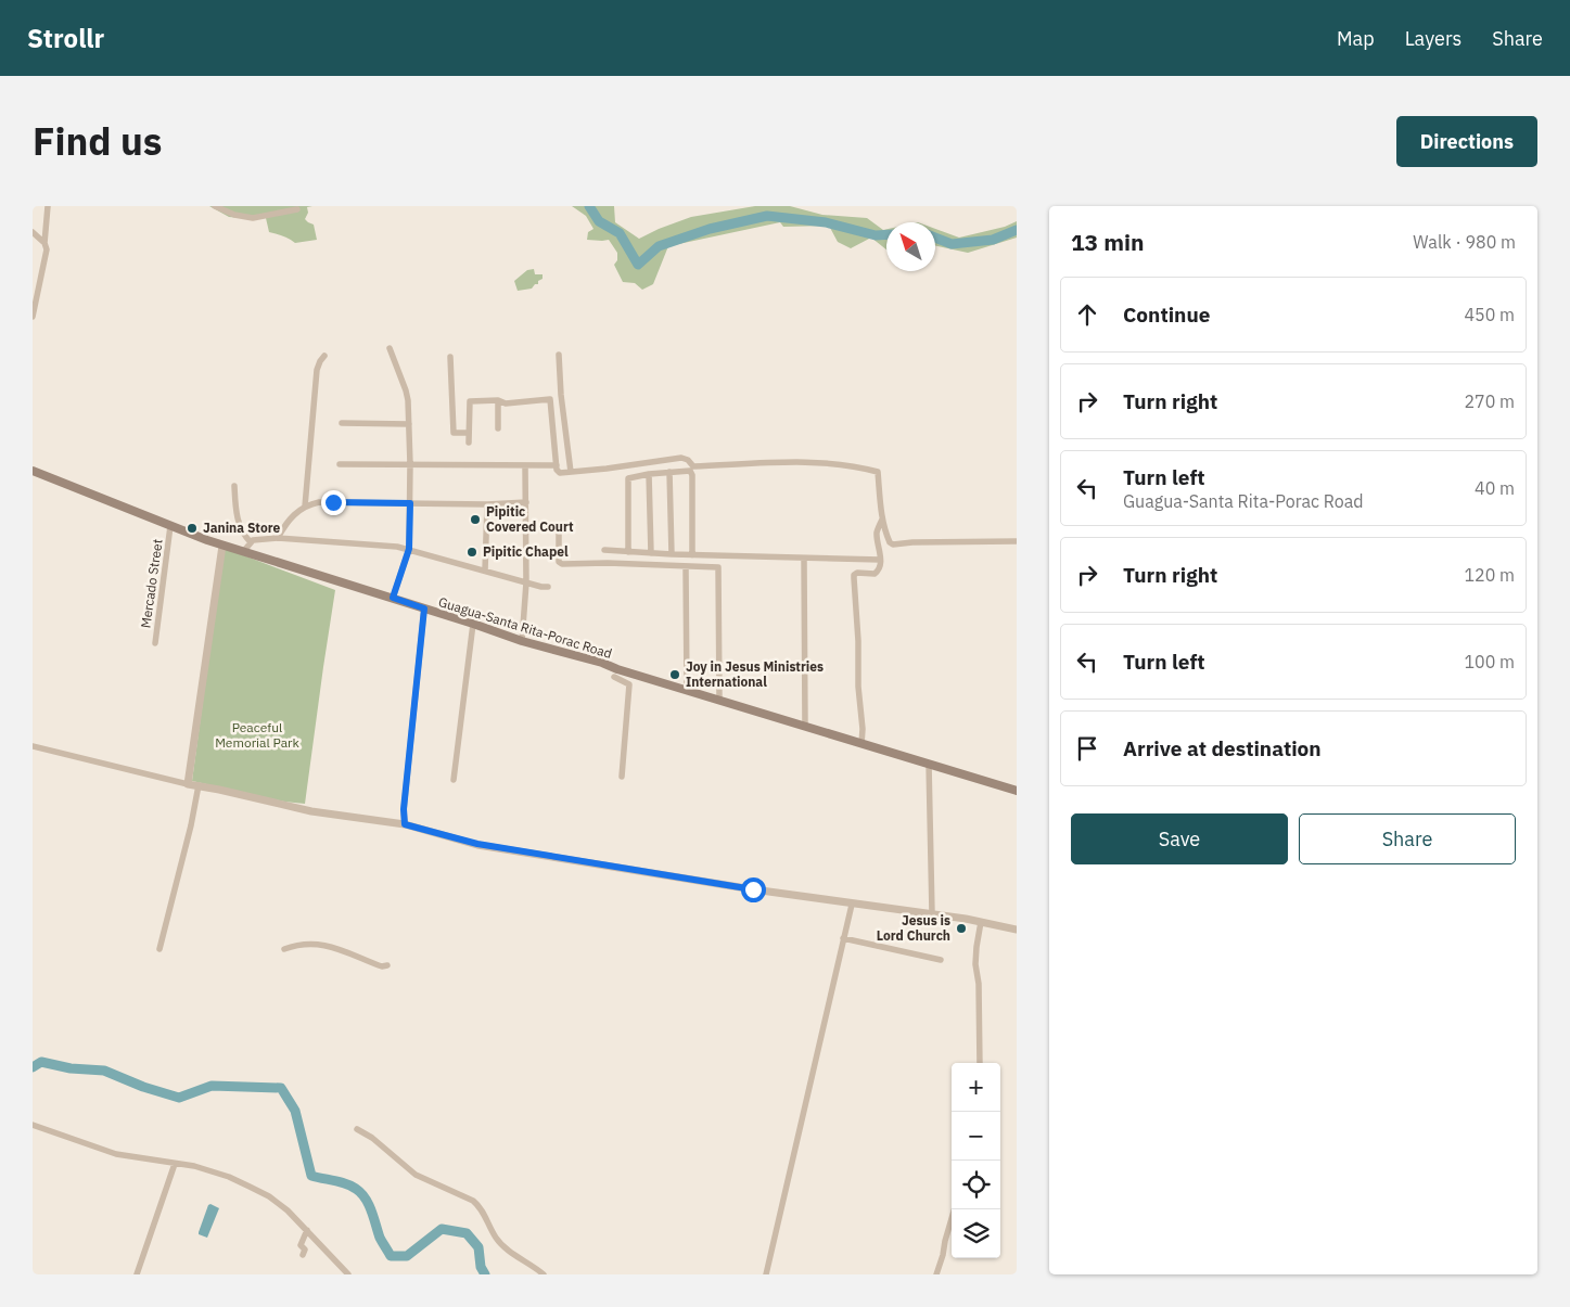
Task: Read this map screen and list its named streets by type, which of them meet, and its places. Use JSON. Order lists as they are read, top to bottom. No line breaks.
{"streets":{"main road":["Guagua-Santa Rita-Porac Road"],"street":["Mercado Street"]},"crossings":[["Mercado Street","Guagua-Santa Rita-Porac Road"]],"parks":["Peaceful Memorial Park"],"places":["Pipitic Covered Court","Janina Store","Pipitic Chapel","Joy in Jesus Ministries International","Jesus is Lord Church"],"north":"top left","page":{"header":"Strollr","nav":["Map","Layers","Share"],"title":"Find us","buttons":["Directions",["Save","Share"]],"heading":["13 min","Walk · 980 m"],"list":[["Continue","450 m"],["Turn right","270 m"],["Turn left","Guagua-Santa Rita-Porac Road","40 m"],["Turn right","120 m"],["Turn left","100 m"],"Arrive at destination"],"map_buttons":["+","−"]}}
